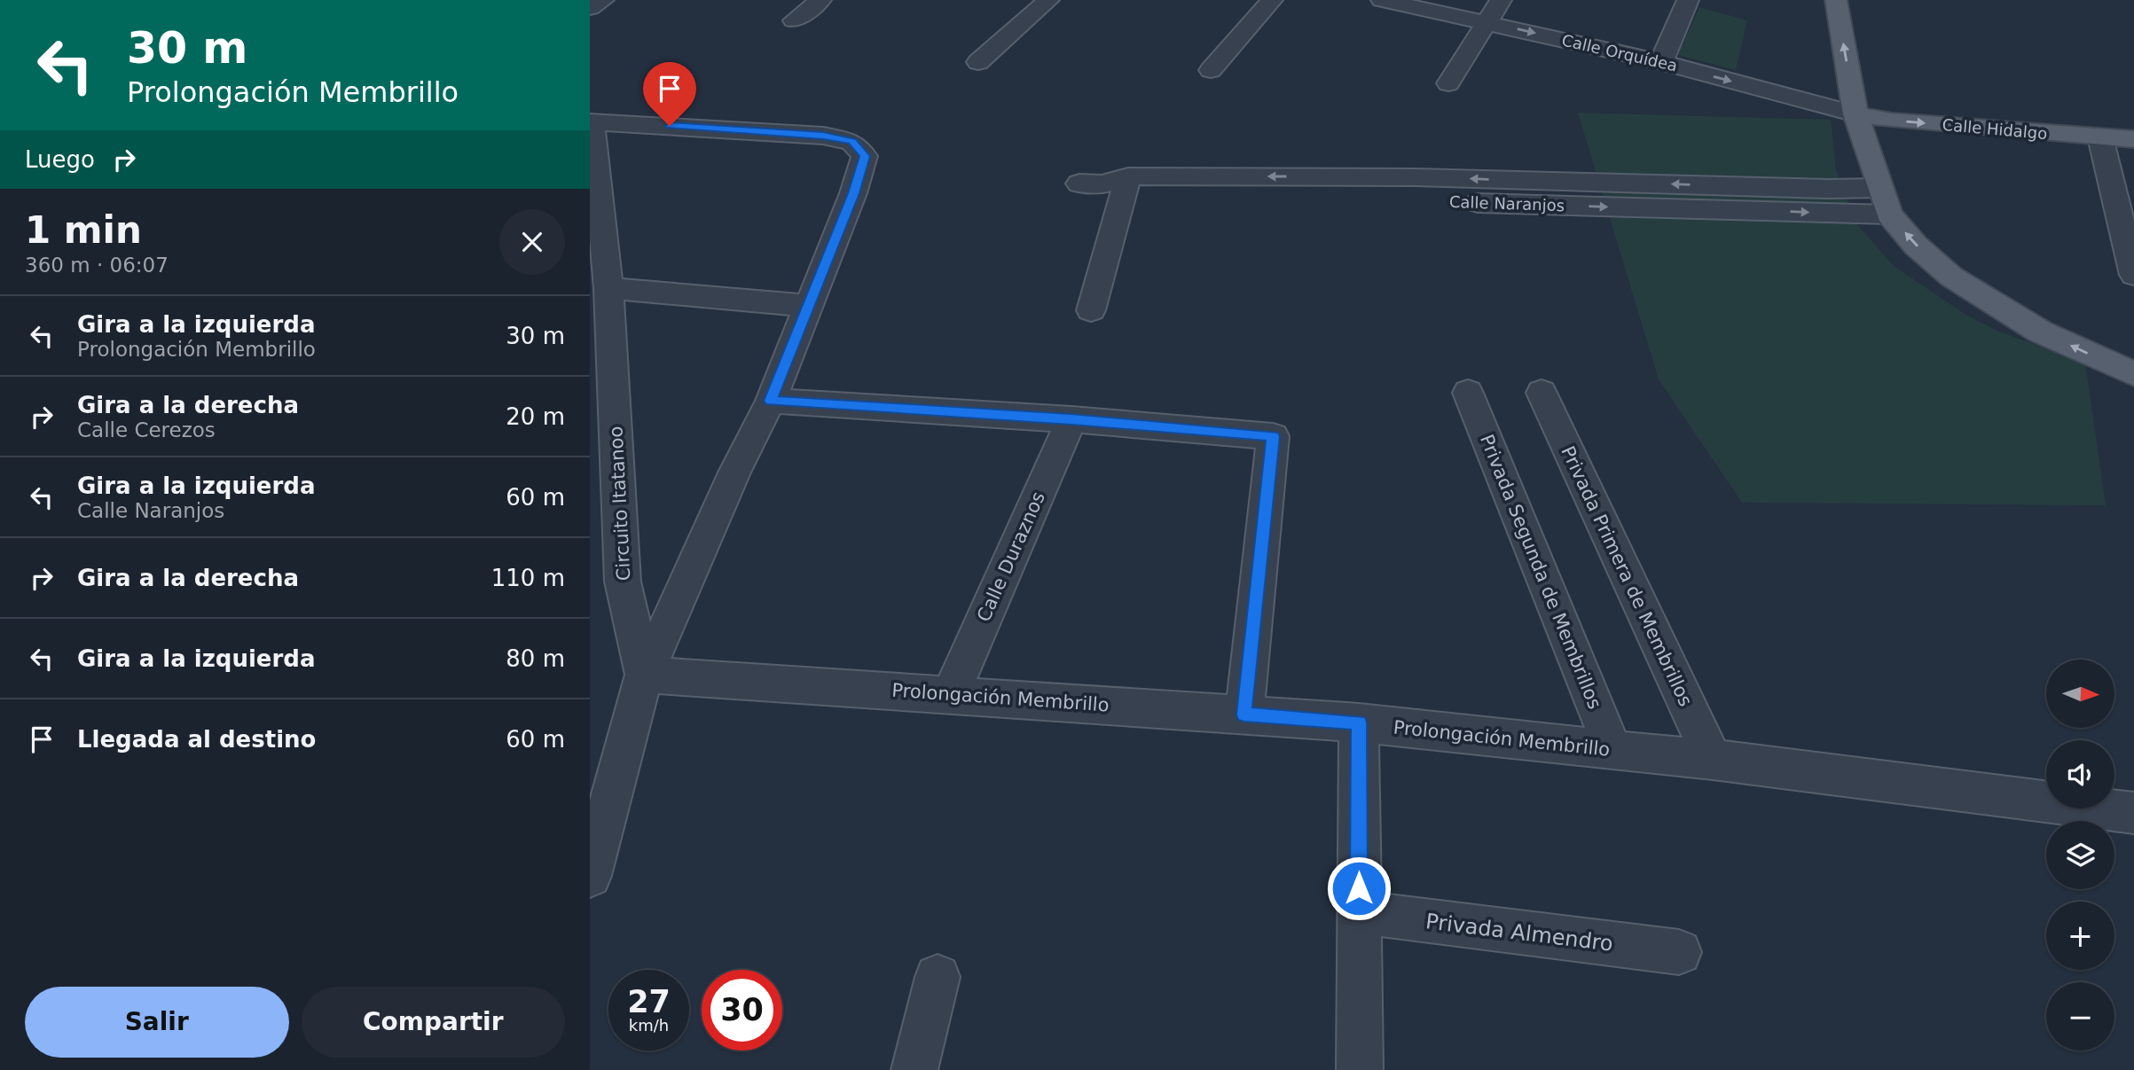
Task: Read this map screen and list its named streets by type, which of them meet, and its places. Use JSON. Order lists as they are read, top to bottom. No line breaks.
{"streets":{"main road":["Calle Hidalgo"],"street":["Calle Orquídea","Calle Naranjos","Circuito Itatanoo","Calle Duraznos","Privada Segunda de Membrillos","Privada Primera de Membrillos","Prolongación Membrillo","Privada Almendro"]},"crossings":[["Calle Orquídea","Calle Hidalgo"],["Circuito Itatanoo","Prolongación Membrillo"],["Calle Duraznos","Prolongación Membrillo"],["Privada Segunda de Membrillos","Prolongación Membrillo"],["Privada Primera de Membrillos","Prolongación Membrillo"]],"one_way":["Calle Orquídea","Calle Hidalgo"],"north":"right","page":{"turn":["30 m","Prolongación Membrillo"],"then":"Luego","heading":["1 min","360 m · 06:07"],"list":[{"name":"Gira a la izquierda","note":"Prolongación Membrillo","value":"30 m"},{"name":"Gira a la derecha","note":"Calle Cerezos","value":"20 m"},{"name":"Gira a la izquierda","note":"Calle Naranjos","value":"60 m"},{"name":"Gira a la derecha","value":"110 m"},{"name":"Gira a la izquierda","value":"80 m"},{"name":"Llegada al destino","value":"60 m"}],"map_buttons":["+","−"],"speed":"27 km/h","limit":"30","buttons":["Salir","Compartir"]}}
